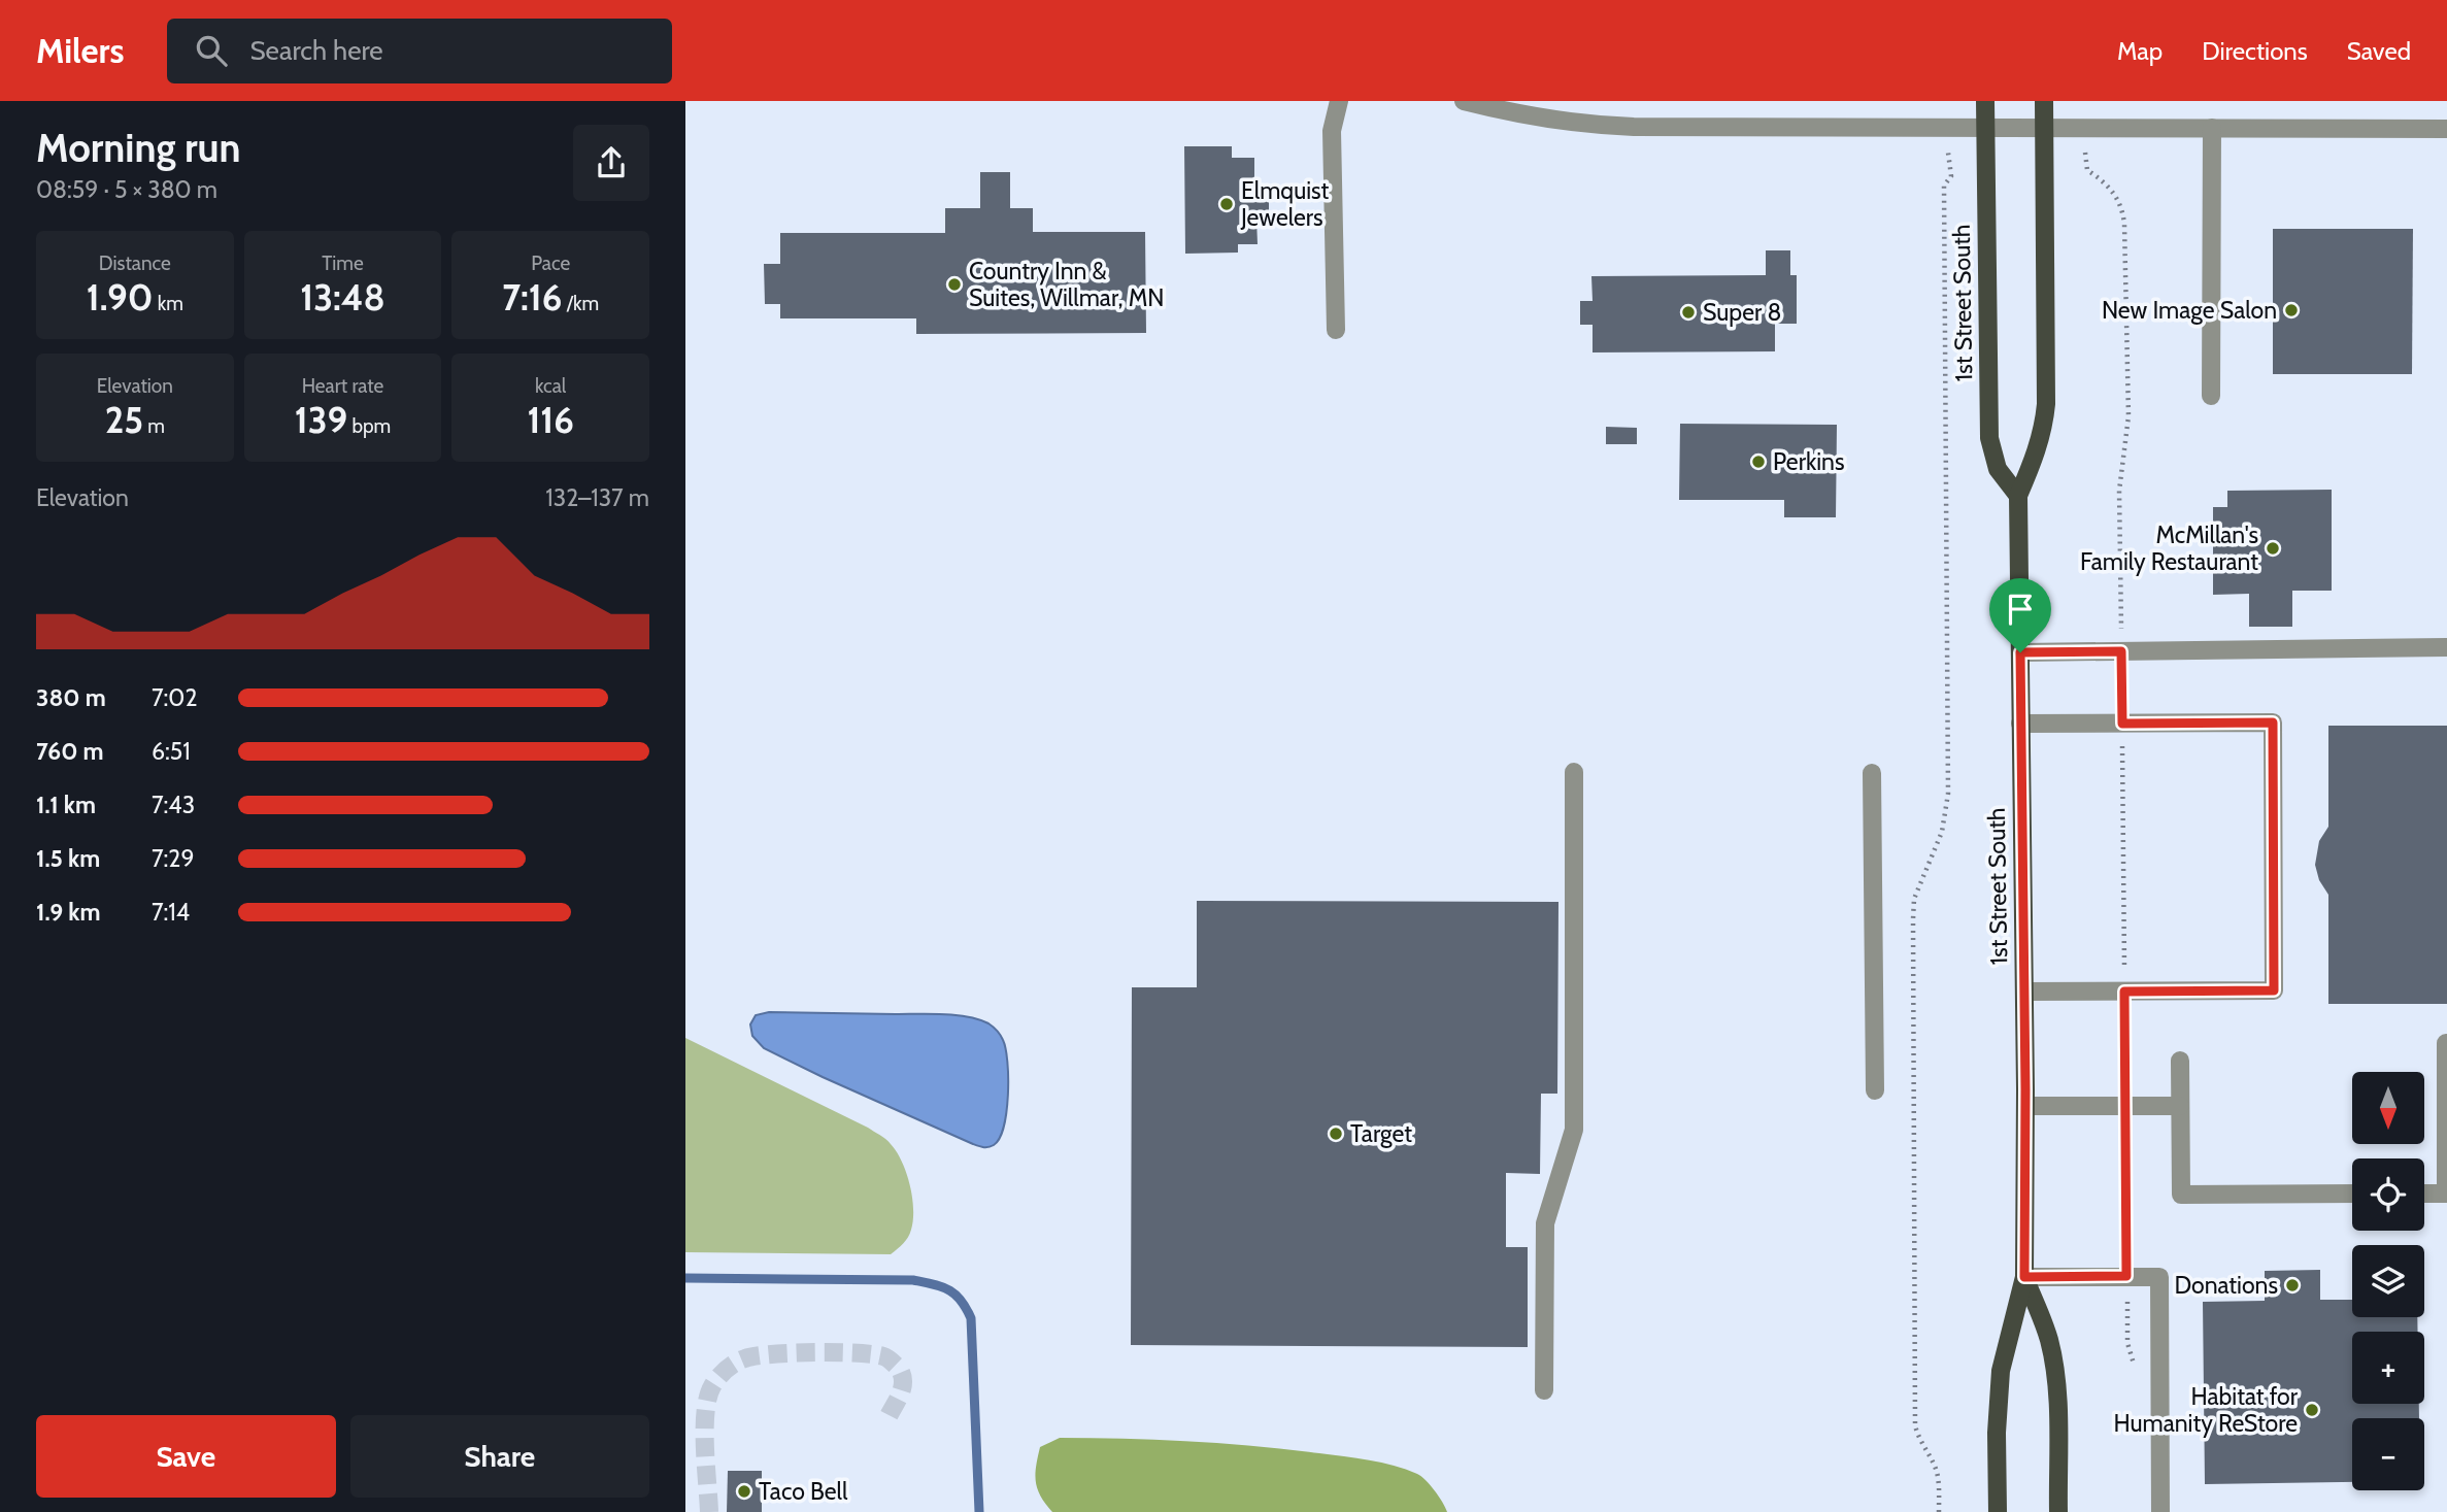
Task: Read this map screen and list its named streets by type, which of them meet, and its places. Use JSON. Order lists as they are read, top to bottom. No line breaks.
{"streets":{"main road":["1st Street South"]},"places":["Elmquist Jewelers","Country Inn & Suites, Willmar, MN","New Image Salon","Super 8","Perkins","McMillan's Family Restaurant","Target","Donations","Habitat for Humanity ReStore","Taco Bell"],"north":"bottom","page":{"header":"Milers","search":"Search here","nav":["Map","Directions","Saved"],"heading":["Morning run","08:59 · 5 × 380 m"],"stats":[["Distance","1.90 km"],["Time","13:48"],["Pace","7:16 /km"],["Elevation","25 m"],["Heart rate","139 bpm"],["kcal","116"]],"chart":["Elevation","132–137 m"],"list":[{"name":"380 m","note":"7:02"},{"name":"760 m","note":"6:51"},{"name":"1.1 km","note":"7:43"},{"name":"1.5 km","note":"7:29"},{"name":"1.9 km","note":"7:14"}],"map_buttons":["+","−"],"buttons":["Save","Share"]}}
